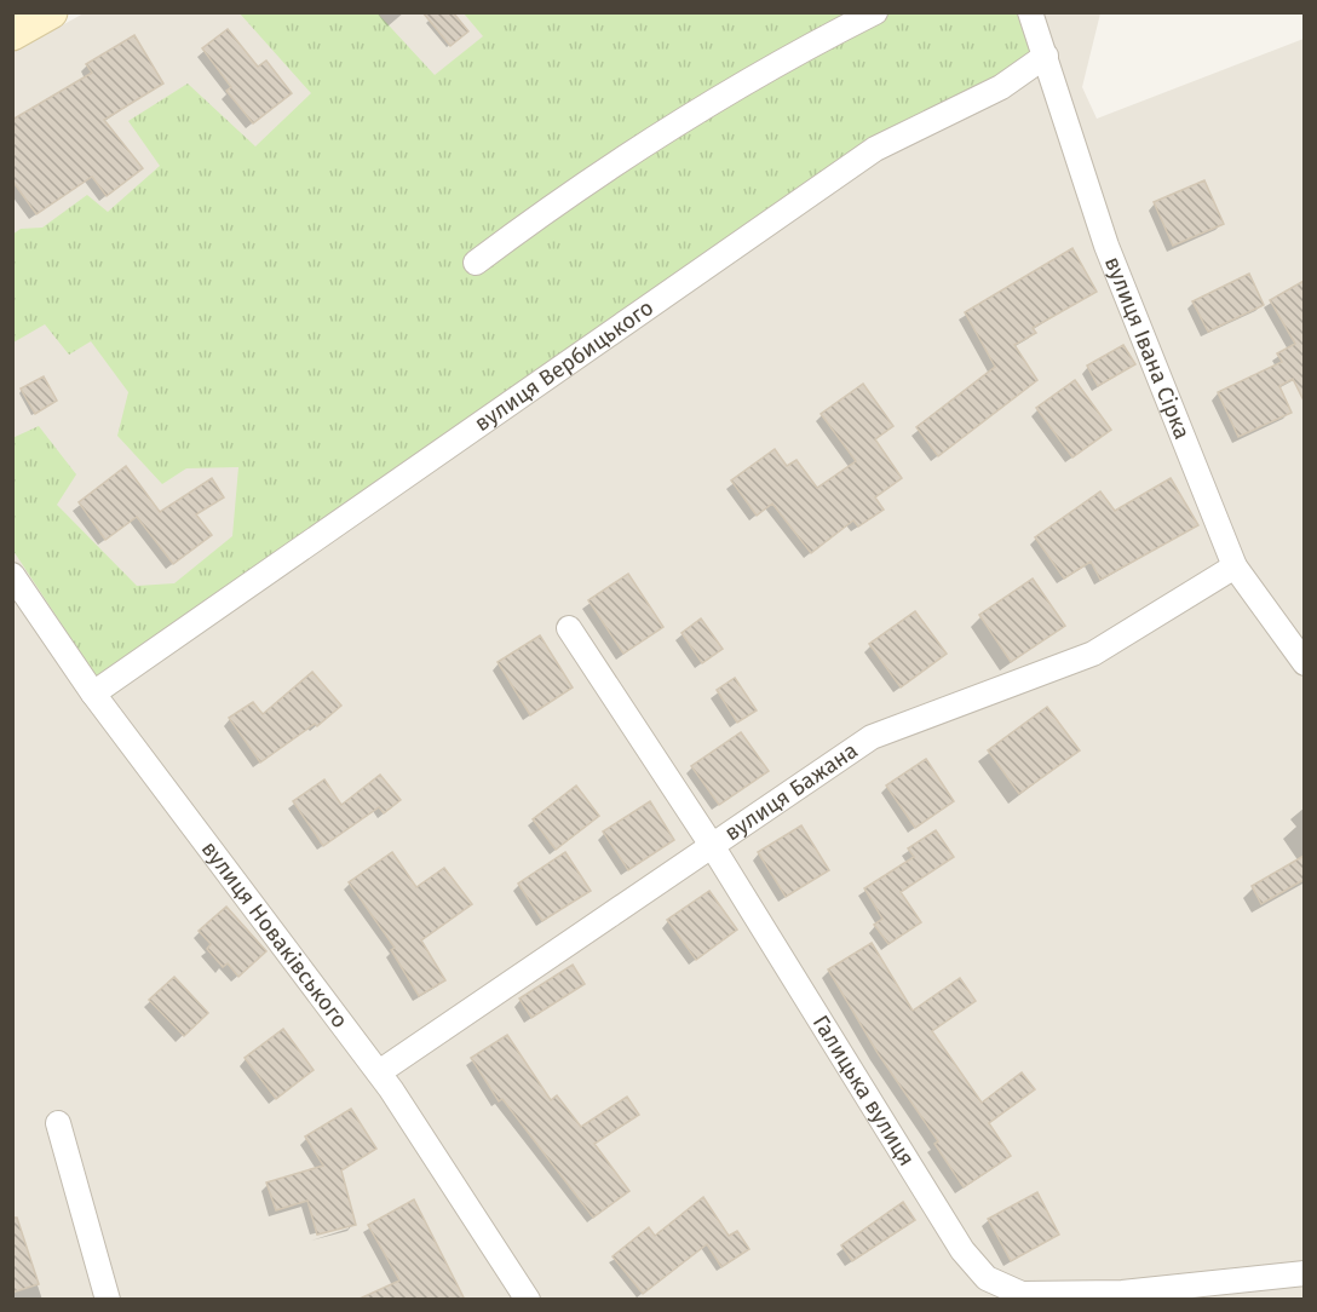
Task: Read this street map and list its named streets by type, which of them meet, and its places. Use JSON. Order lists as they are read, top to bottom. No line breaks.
{"streets":{"street":["вулиця Івана Сірка","вулиця Вербицького","вулиця Бажана","вулиця Новаківського","Галицька вулиця"]},"crossings":[["вулиця Івана Сірка","вулиця Вербицького"],["вулиця Івана Сірка","вулиця Бажана"],["вулиця Вербицького","вулиця Новаківського"],["вулиця Бажана","вулиця Новаківського"],["вулиця Бажана","Галицька вулиця"]]}
